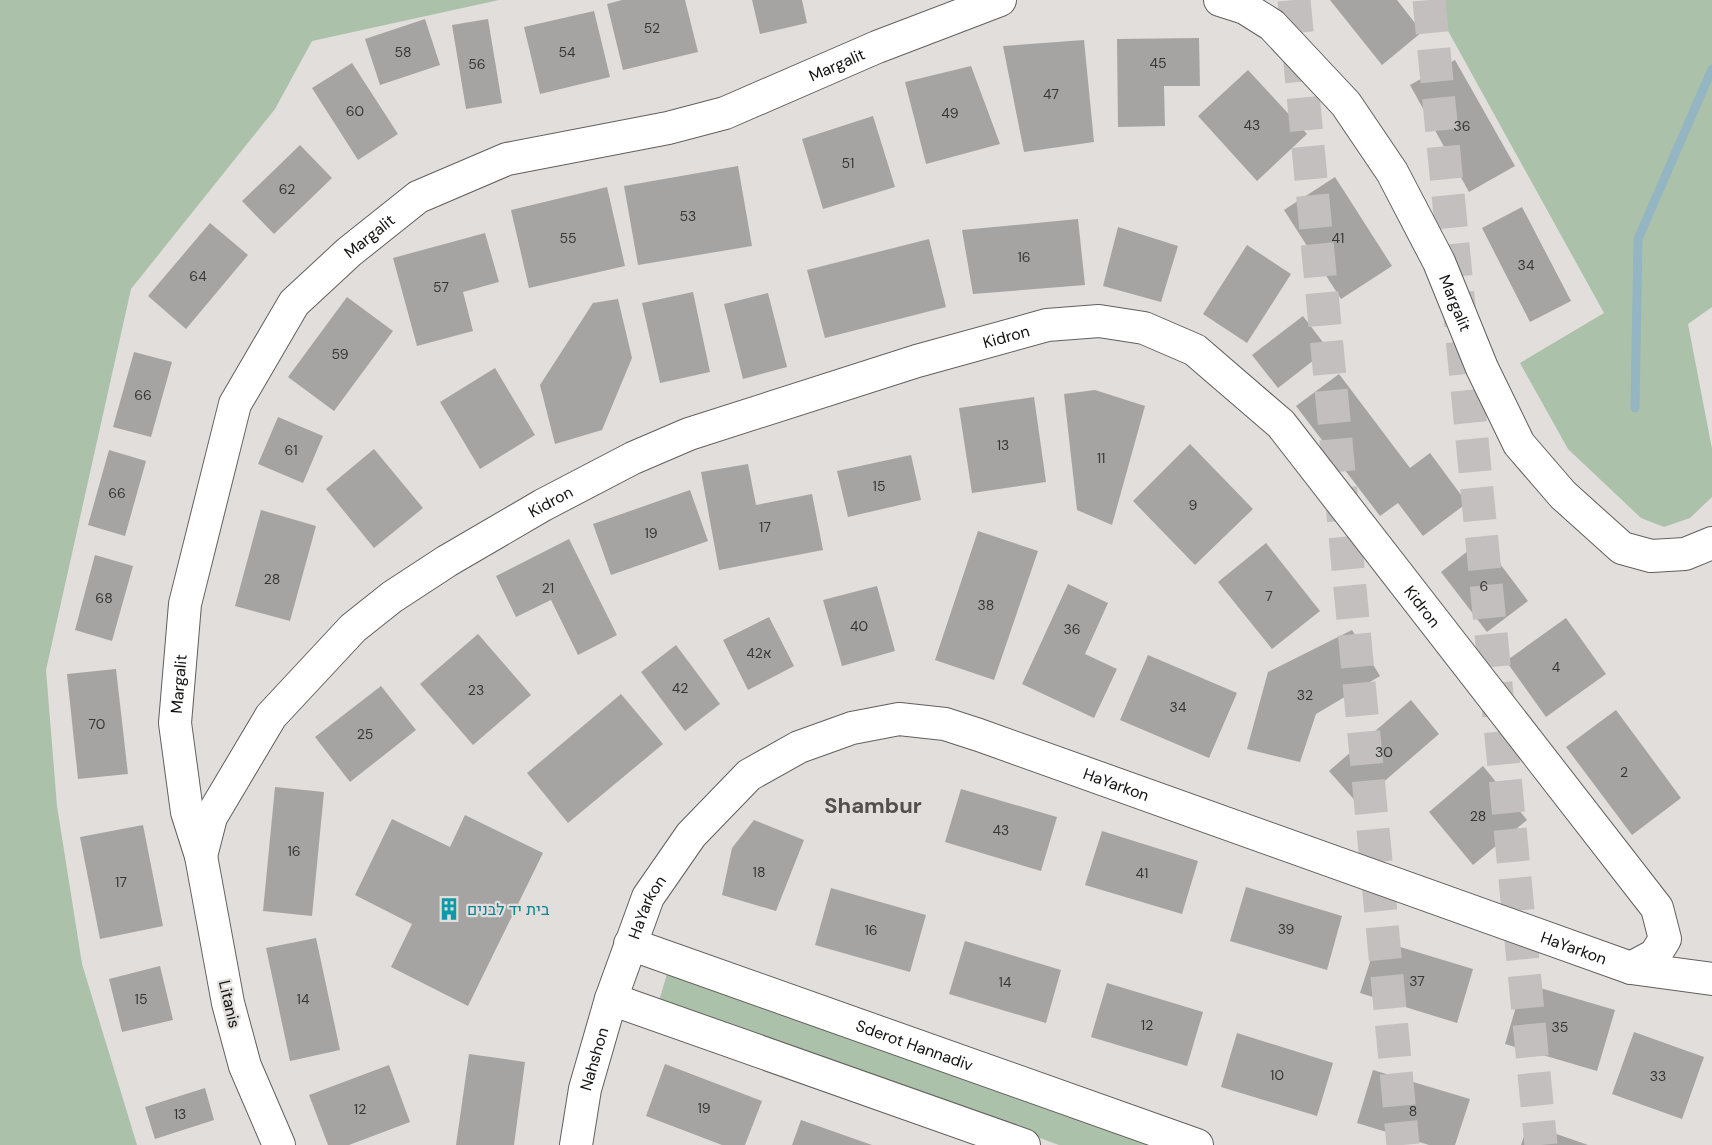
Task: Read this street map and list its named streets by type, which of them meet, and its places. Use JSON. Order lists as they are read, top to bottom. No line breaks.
{"streets":{"street":["Margalit","Kidron","HaYarkon","Litanis","Sderot Hannadiv","Nahshon"]},"crossings":[["Margalit","Kidron"],["Margalit","Litanis"],["Kidron","HaYarkon"],["Kidron","Litanis"],["HaYarkon","Sderot Hannadiv"],["HaYarkon","Nahshon"],["Sderot Hannadiv","Nahshon"]],"districts":["Shambur"],"places":{"building":["בית יד לבנים"]},"house_numbers":["52","58","54","45","56","47","60","49","43","36","51","62","53","55","41","16","34","64","57","59","66","13","61","11","15","66","9","17","19","28","6","21","7","68","38","40","36","42א","4","42","23","32","34","70","25","30","2","28","43","16","18","41","17","39","16","37","14","15","14","12","35","10","33","19","12","8","13"]}
